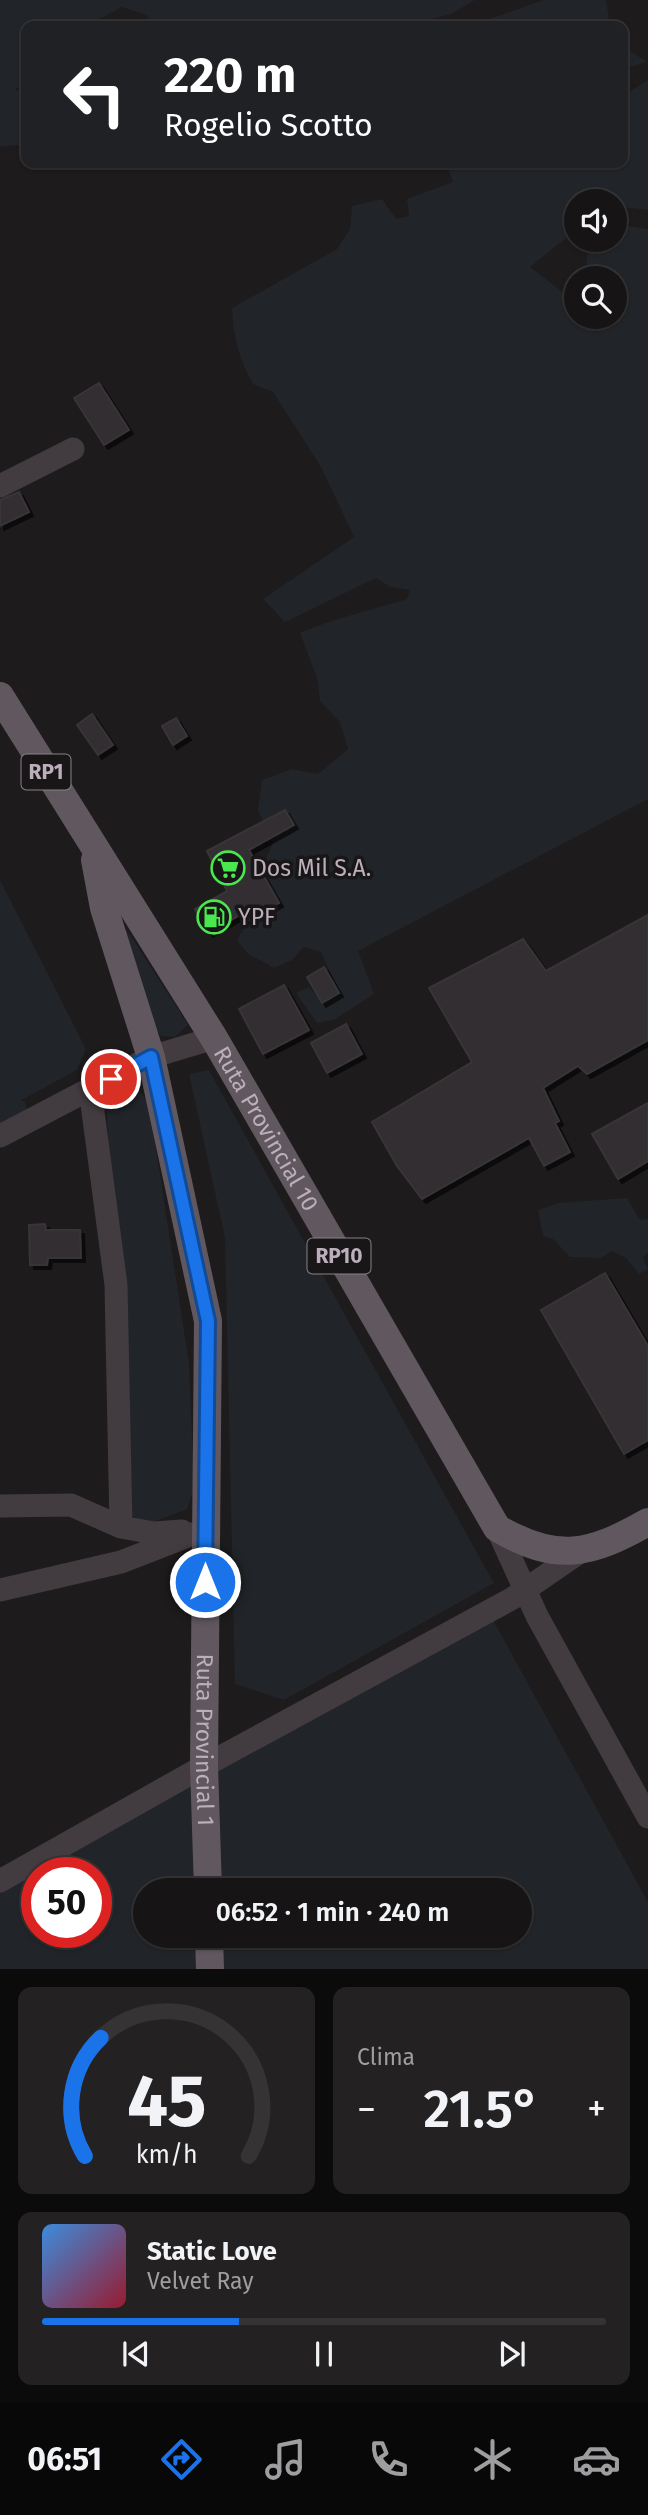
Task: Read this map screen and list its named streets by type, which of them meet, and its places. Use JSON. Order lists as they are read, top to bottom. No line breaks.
{"streets":{"main road":["RP1","Ruta Provincial 10","RP10","Ruta Provincial 1"]},"crossings":[["RP1","Ruta Provincial 10"],["RP1","Ruta Provincial 1"],["Ruta Provincial 10","Ruta Provincial 1"]],"places":{"supermarket":["Dos Mil S.A."],"fuel station":["YPF"]},"page":{"turn":["220 m","Rogelio Scotto"],"limit":"50","trip":"06:52 · 1 min · 240 m","tile":"Clima","heat":["−","21.5°","+"],"song":["Static Love","Velvet Ray"],"tabs":"06:51","gauge":["45","km/h"]}}
